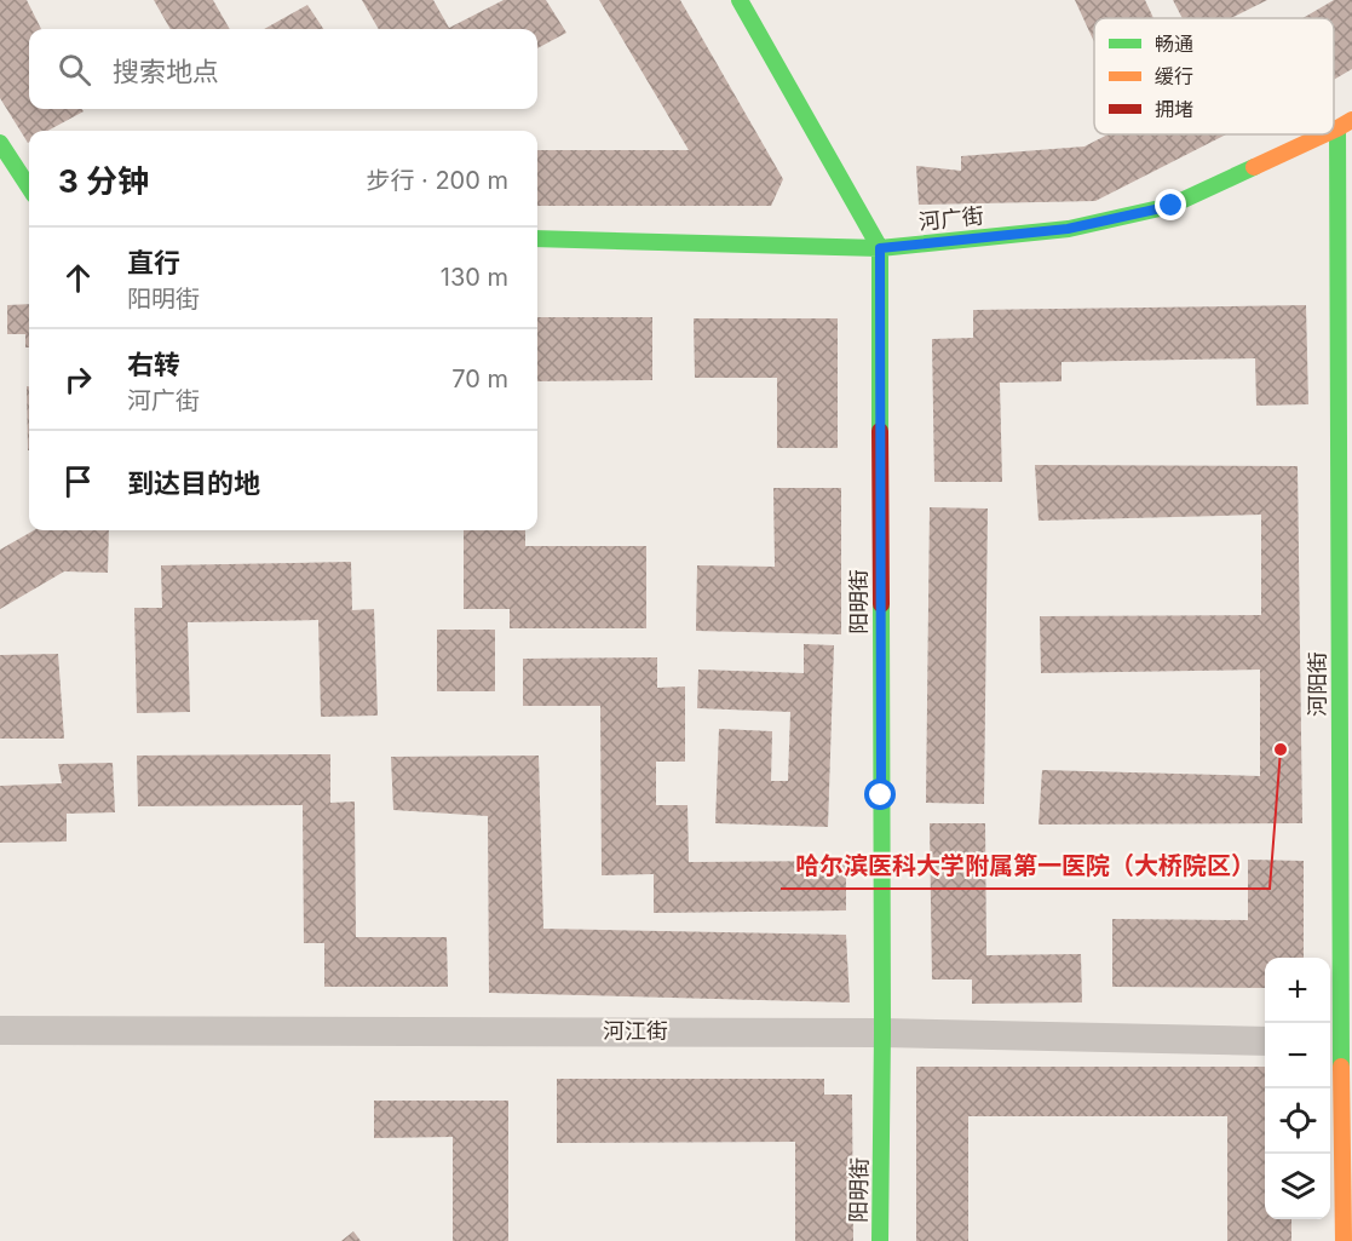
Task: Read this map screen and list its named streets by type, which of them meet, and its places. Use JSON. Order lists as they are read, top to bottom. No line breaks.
{"streets":{"street":["河广街","阳明街","河阳街","河江街"]},"crossings":[["河广街","阳明街"],["阳明街","河江街"]],"places":["哈尔滨医科大学附属第一医院（大桥院区）"],"legend":["畅通","缓行","拥堵"],"page":{"search":"搜索地点","heading":["3 分钟","步行 · 200 m"],"list":[["直行","阳明街","130 m"],["右转","河广街","70 m"],"到达目的地"],"map_buttons":["+","−"]}}
